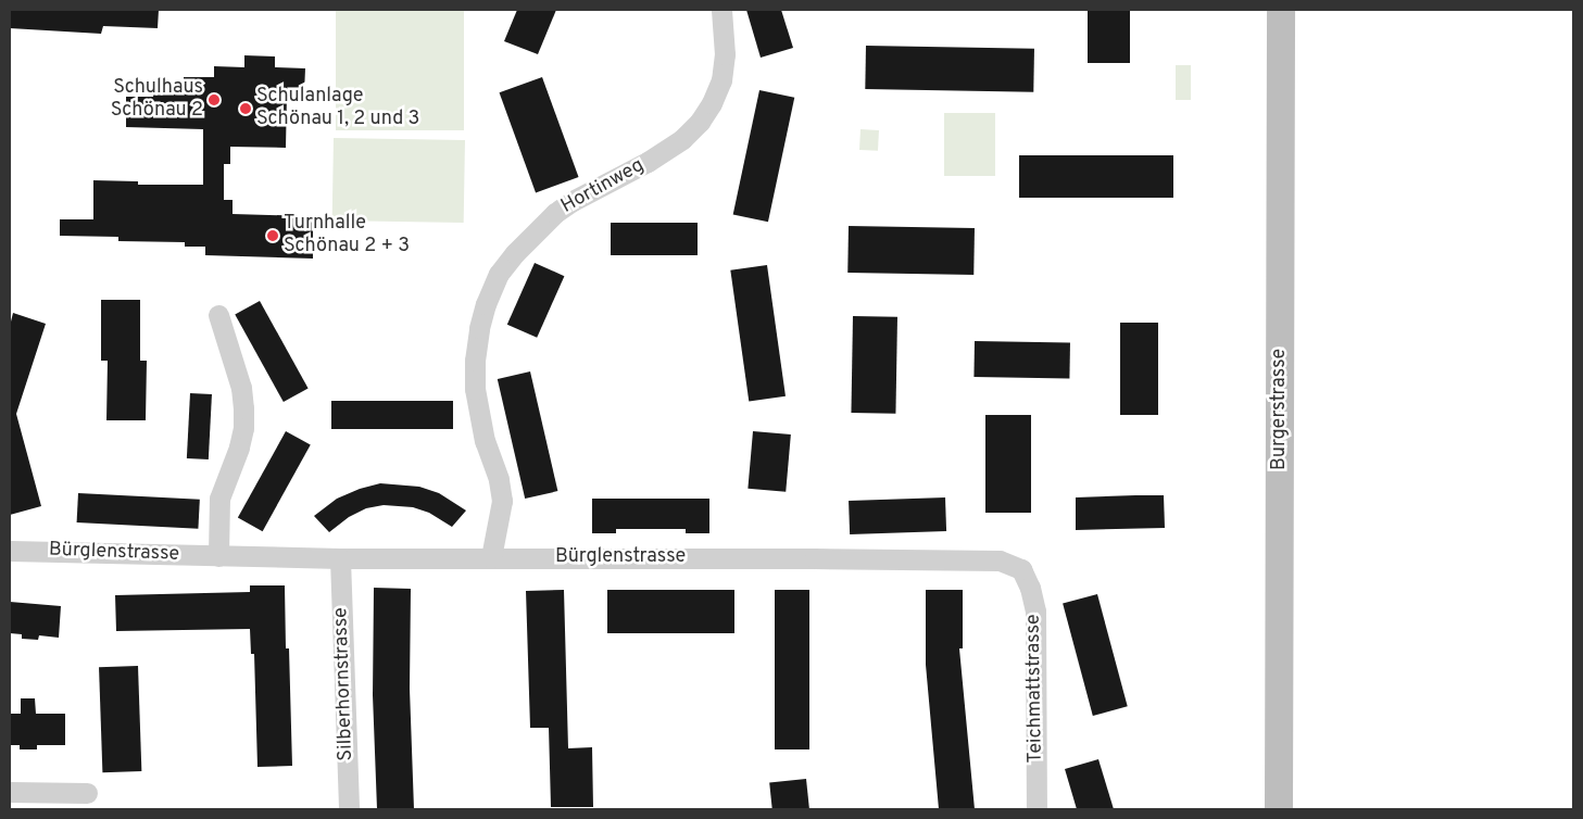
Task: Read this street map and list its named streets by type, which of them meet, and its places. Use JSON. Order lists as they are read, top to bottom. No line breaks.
{"streets":{"main road":["Burgerstrasse"],"street":["Hortinweg","Bürglenstrasse","Silberhornstrasse","Teichmattstrasse"]},"crossings":[["Hortinweg","Bürglenstrasse"],["Bürglenstrasse","Silberhornstrasse"],["Bürglenstrasse","Teichmattstrasse"]],"places":["Schulhaus Schönau 2","Schulanlage Schönau 1, 2 und 3","Turnhalle Schönau 2 + 3"]}
